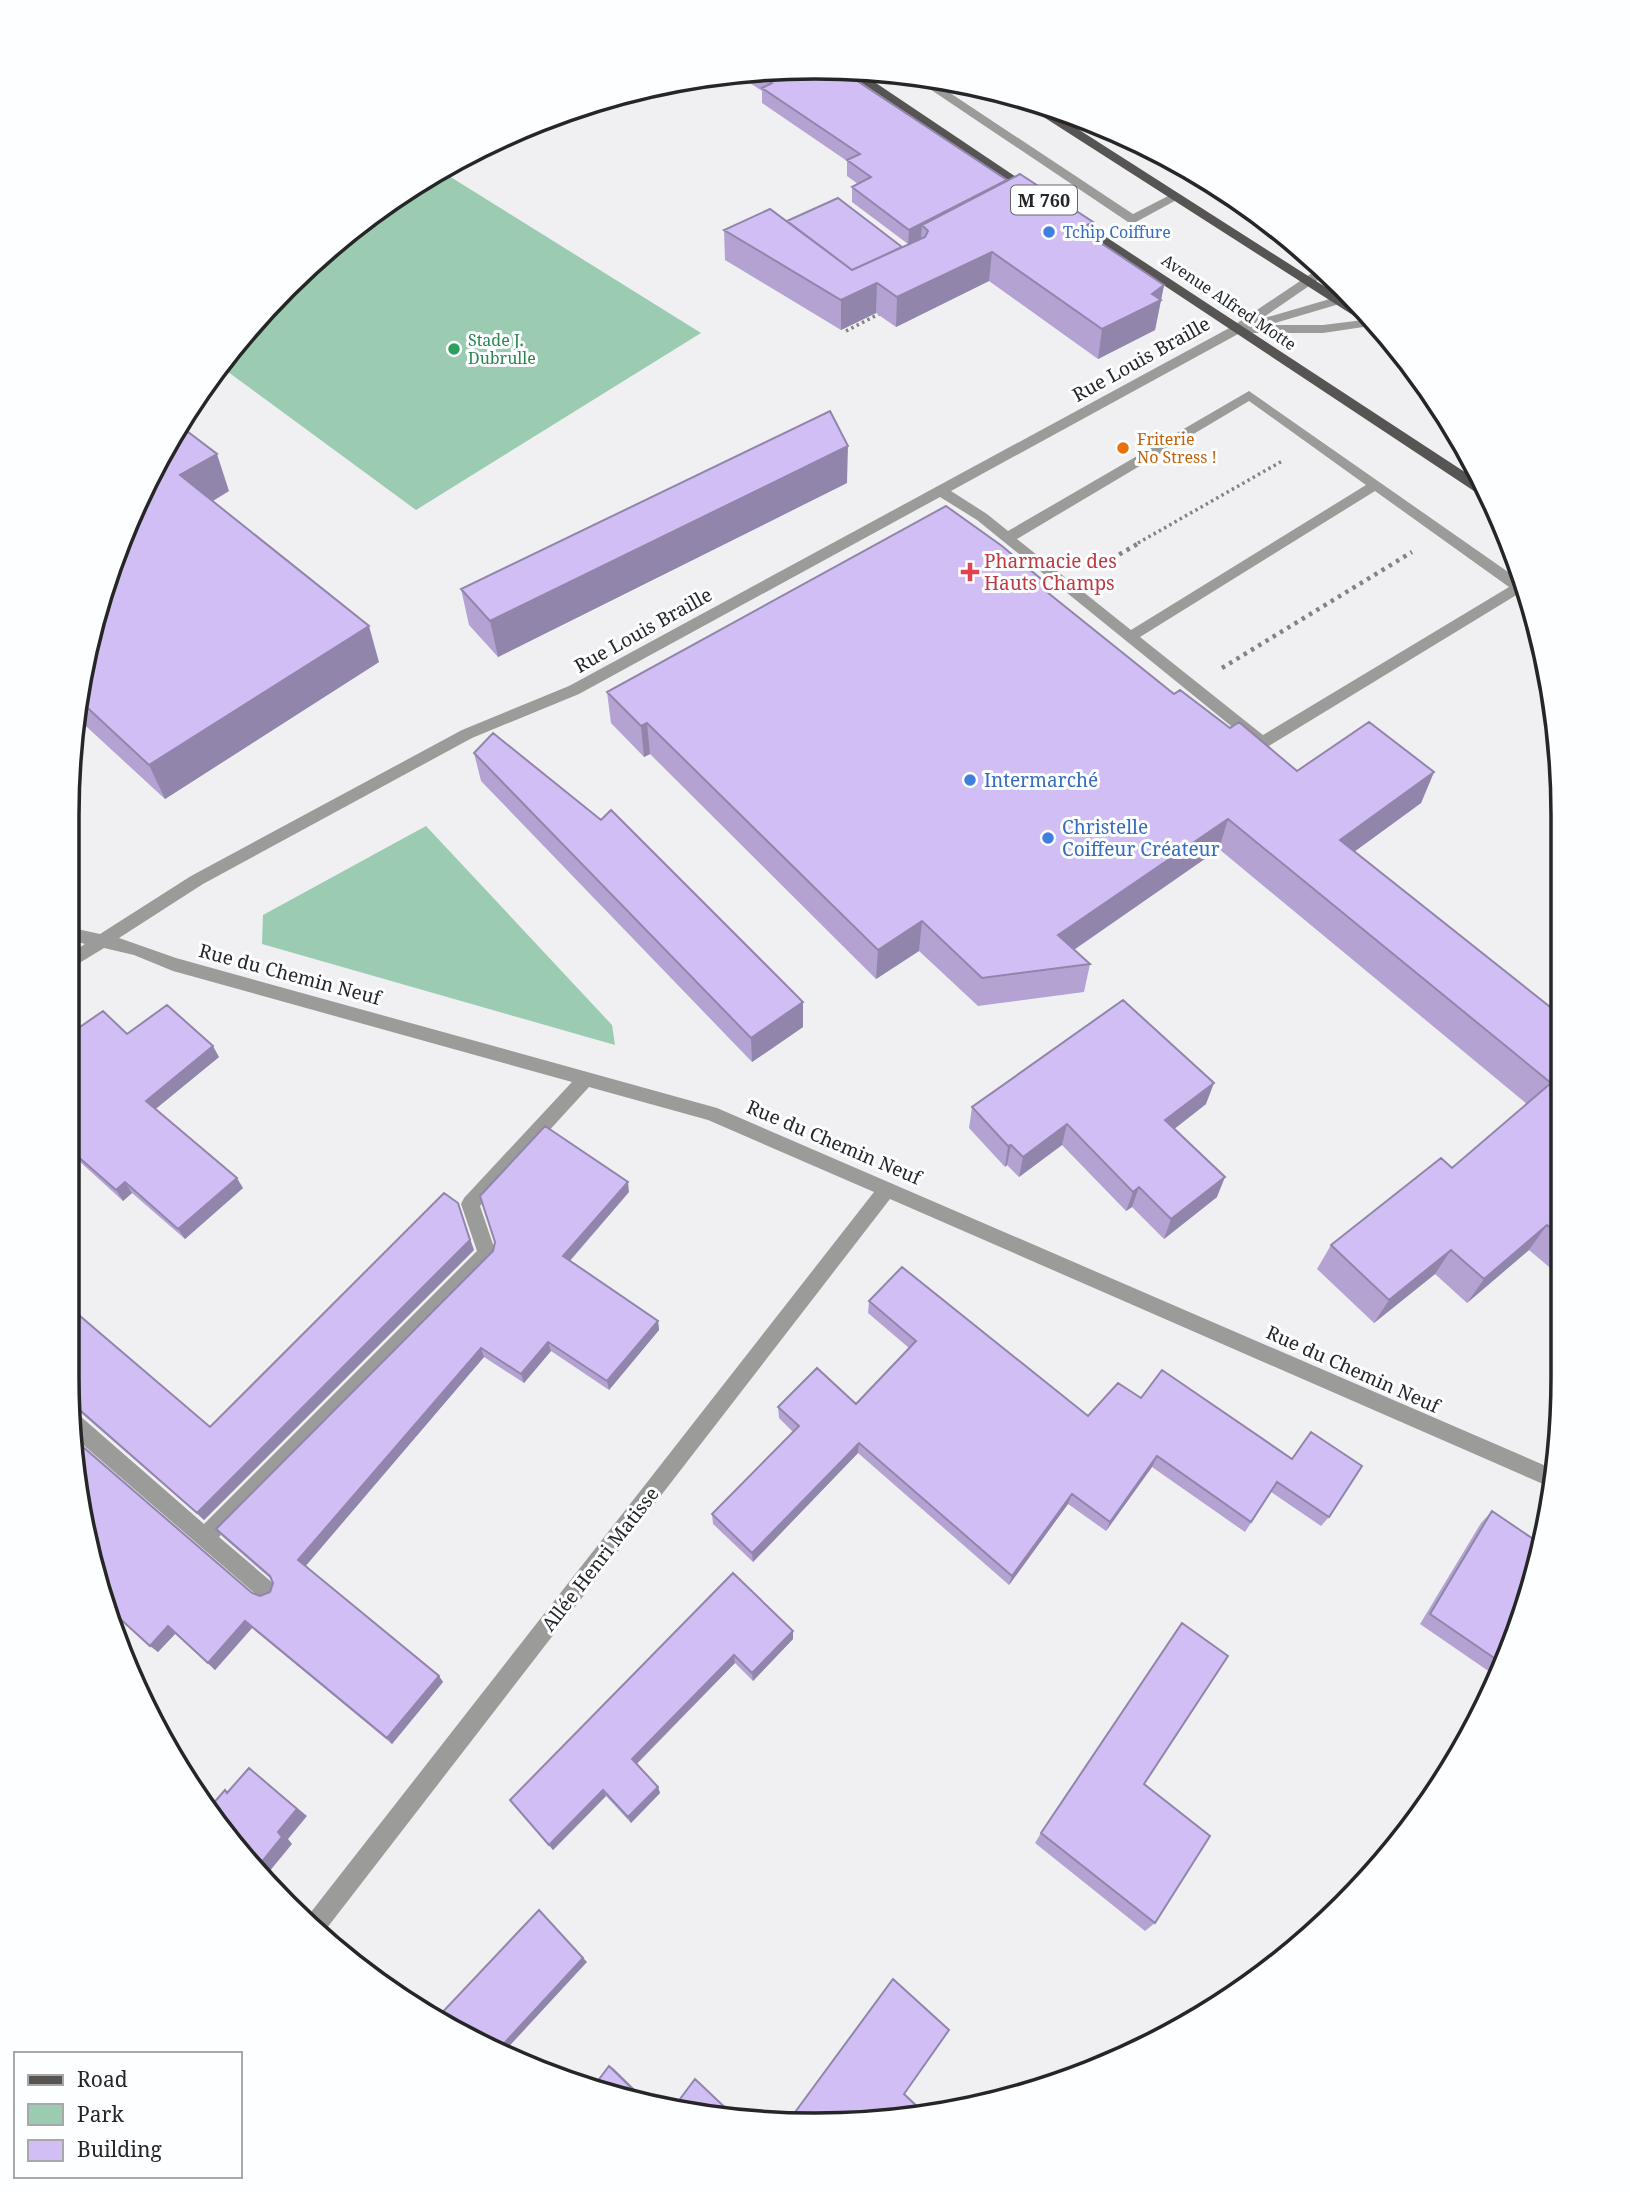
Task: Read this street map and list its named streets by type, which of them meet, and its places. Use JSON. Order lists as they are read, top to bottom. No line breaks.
{"streets":{"main road":["M 760","Avenue Alfred Motte"],"street":["Rue Louis Braille","Rue du Chemin Neuf","Allée Henri Matisse"]},"crossings":[["Avenue Alfred Motte","Rue Louis Braille"],["Rue Louis Braille","Rue du Chemin Neuf"],["Rue du Chemin Neuf","Allée Henri Matisse"]],"places":{"other":["Tchip Coiffure","Stade J. Dubrulle","Friterie No Stress !","Intermarché","Christelle Coiffeur Créateur"],"health":["Pharmacie des Hauts Champs"]},"legend":["Road","Park","Building"]}
